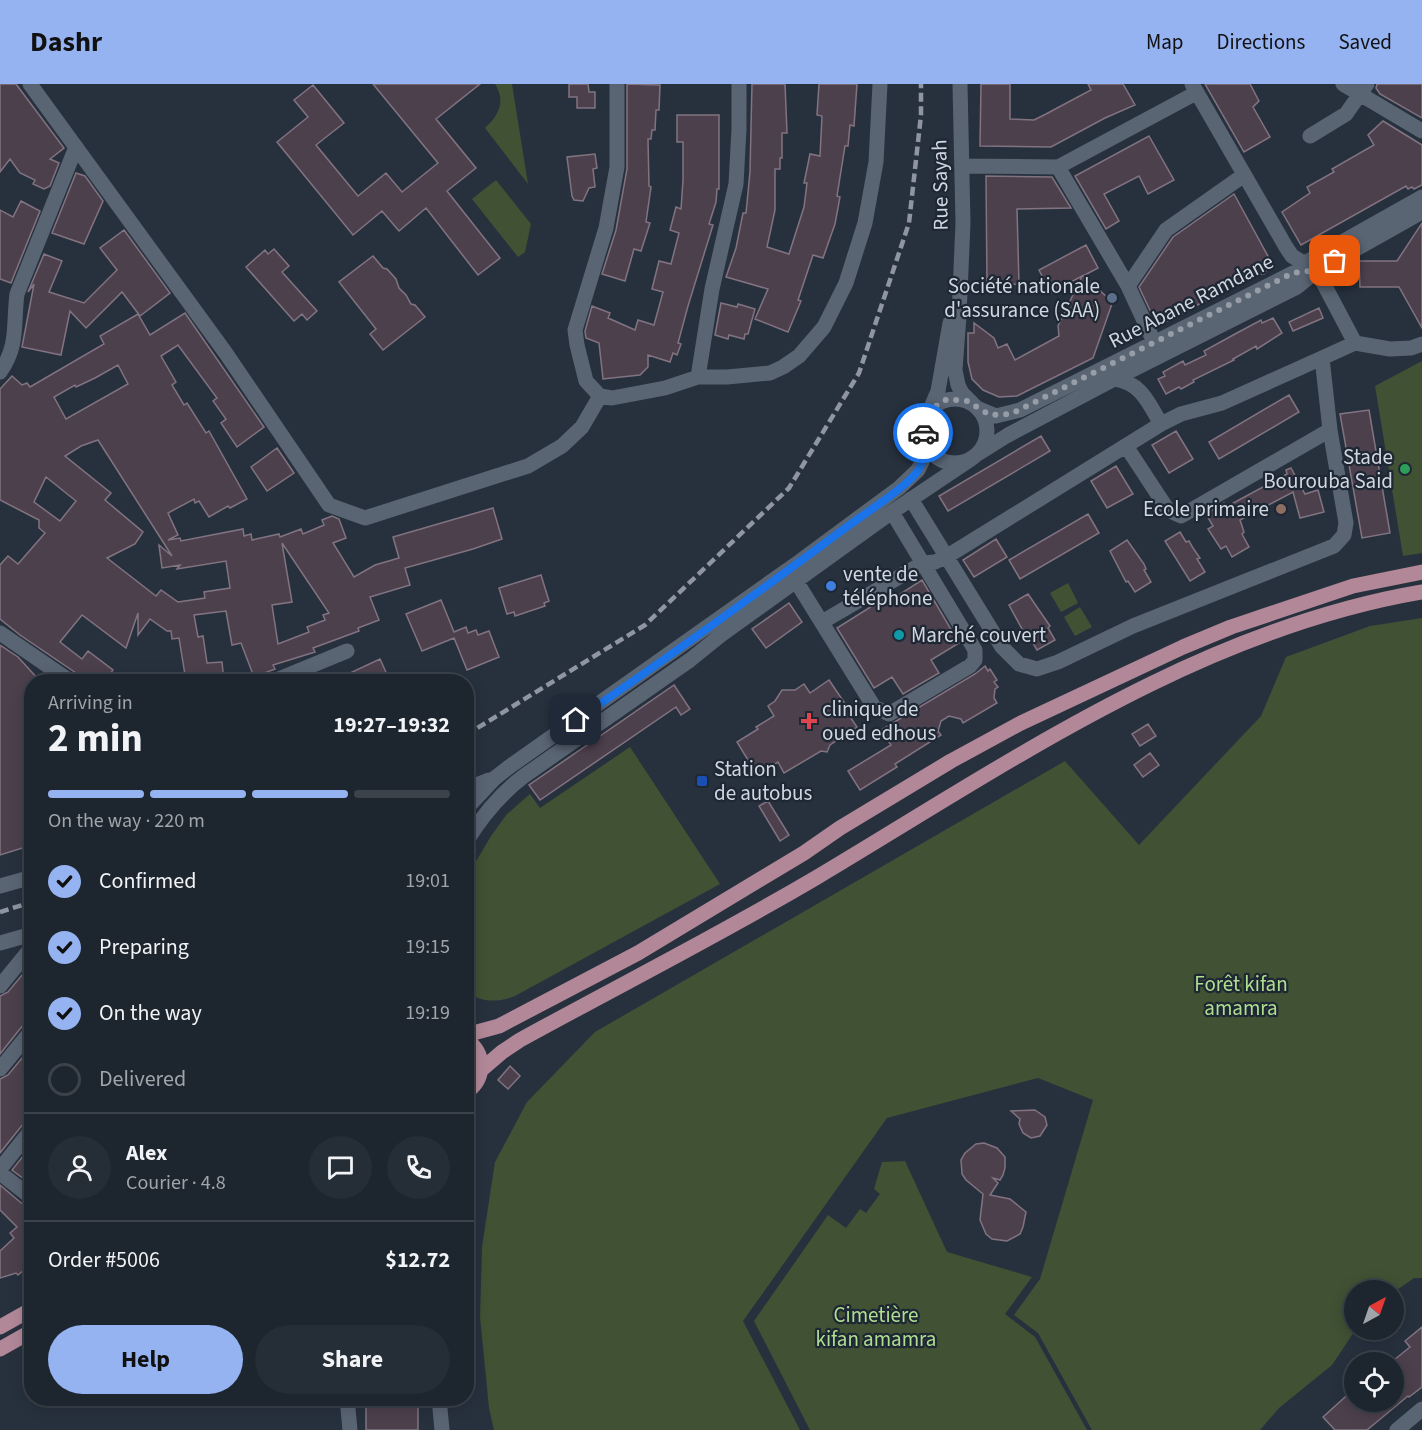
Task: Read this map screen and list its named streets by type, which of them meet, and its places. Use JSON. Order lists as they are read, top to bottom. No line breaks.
{"streets":{"street":["Rue Sayah","Rue Abane Ramdane"]},"crossings":[["Rue Sayah","Rue Abane Ramdane"]],"parks":["Forêt kifan amamra","Cimetière kifan amamra"],"places":{"other":["Société nationale d'assurance (SAA)","Stade Bourouba Said","Ecole primaire","vente de téléphone","Marché couvert"],"health":["clinique de oued edhous"],"transit":["Station de autobus"]},"north":"top right","page":{"header":"Dashr","nav":["Map","Directions","Saved"],"heading":["2 min","Arriving in","19:27–19:32"],"panel":["Alex","Courier · 4.8","Order #5006","$12.72"],"bar":"On the way · 220 m","list":[["Confirmed","19:01"],["Preparing","19:15"],["On the way","19:19"],"Delivered"],"buttons":["Help","Share"]}}
